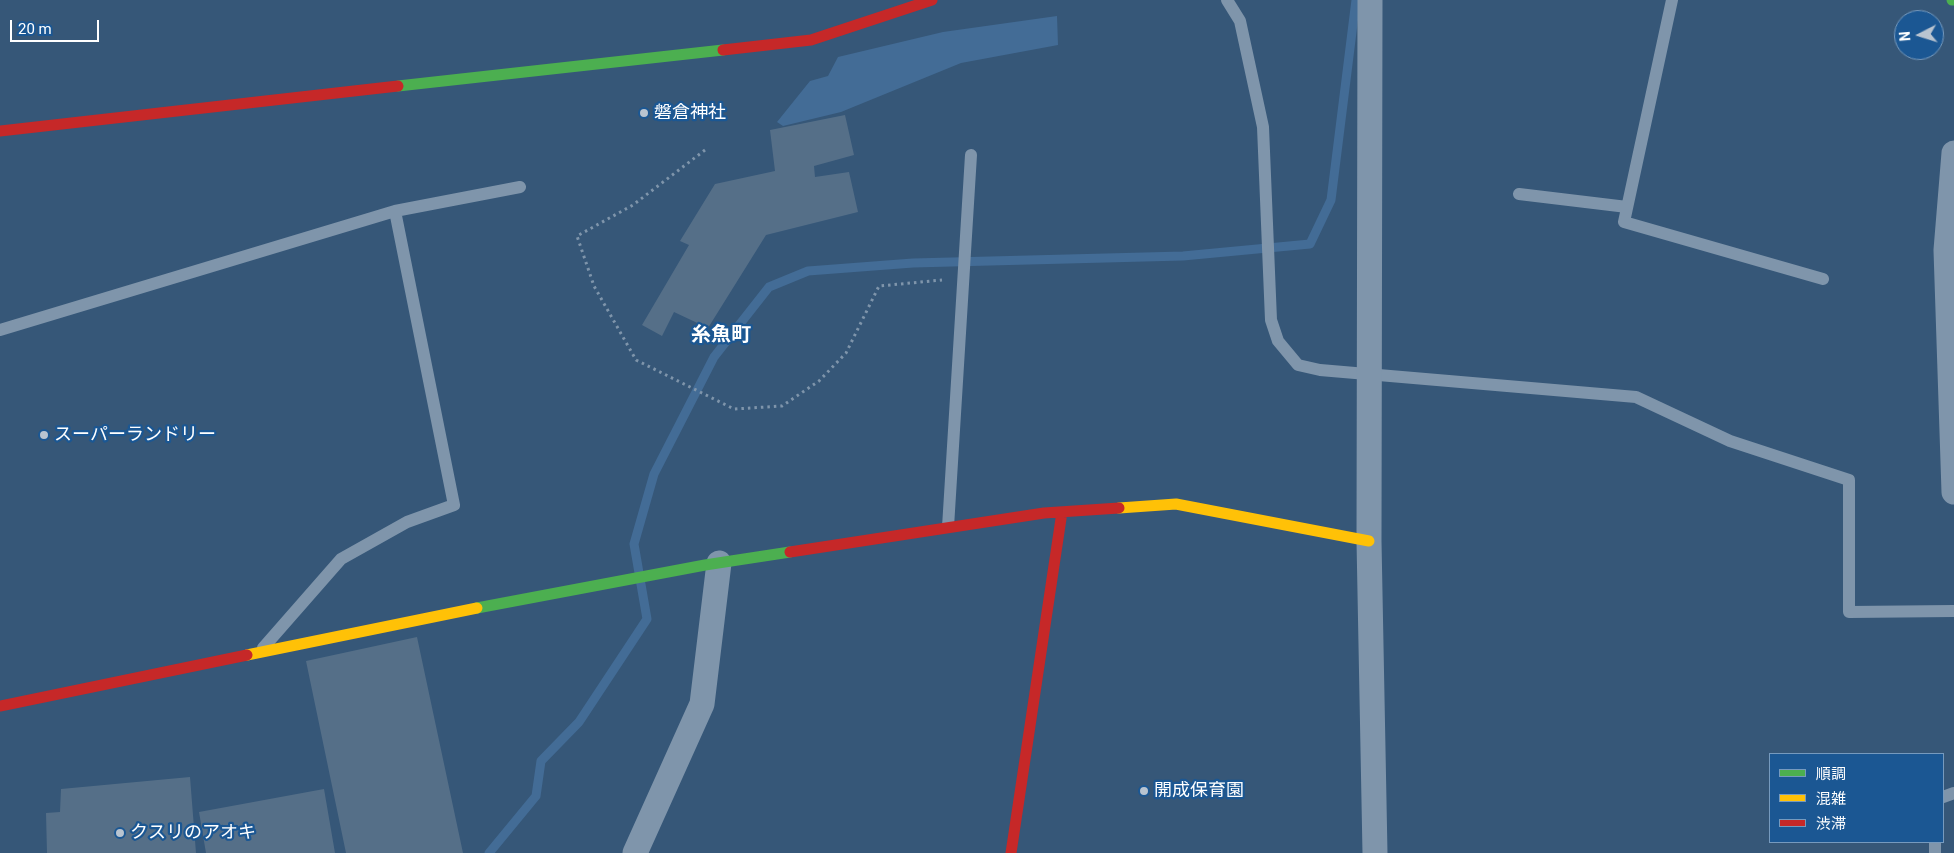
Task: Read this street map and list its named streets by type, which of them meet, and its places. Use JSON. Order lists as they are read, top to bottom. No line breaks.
{"districts":["糸魚町"],"places":["磐倉神社","スーパーランドリー","開成保育園","クスリのアオキ"],"legend":["順調","混雑","渋滞"],"scale_bar":"20 m","north":"left"}
